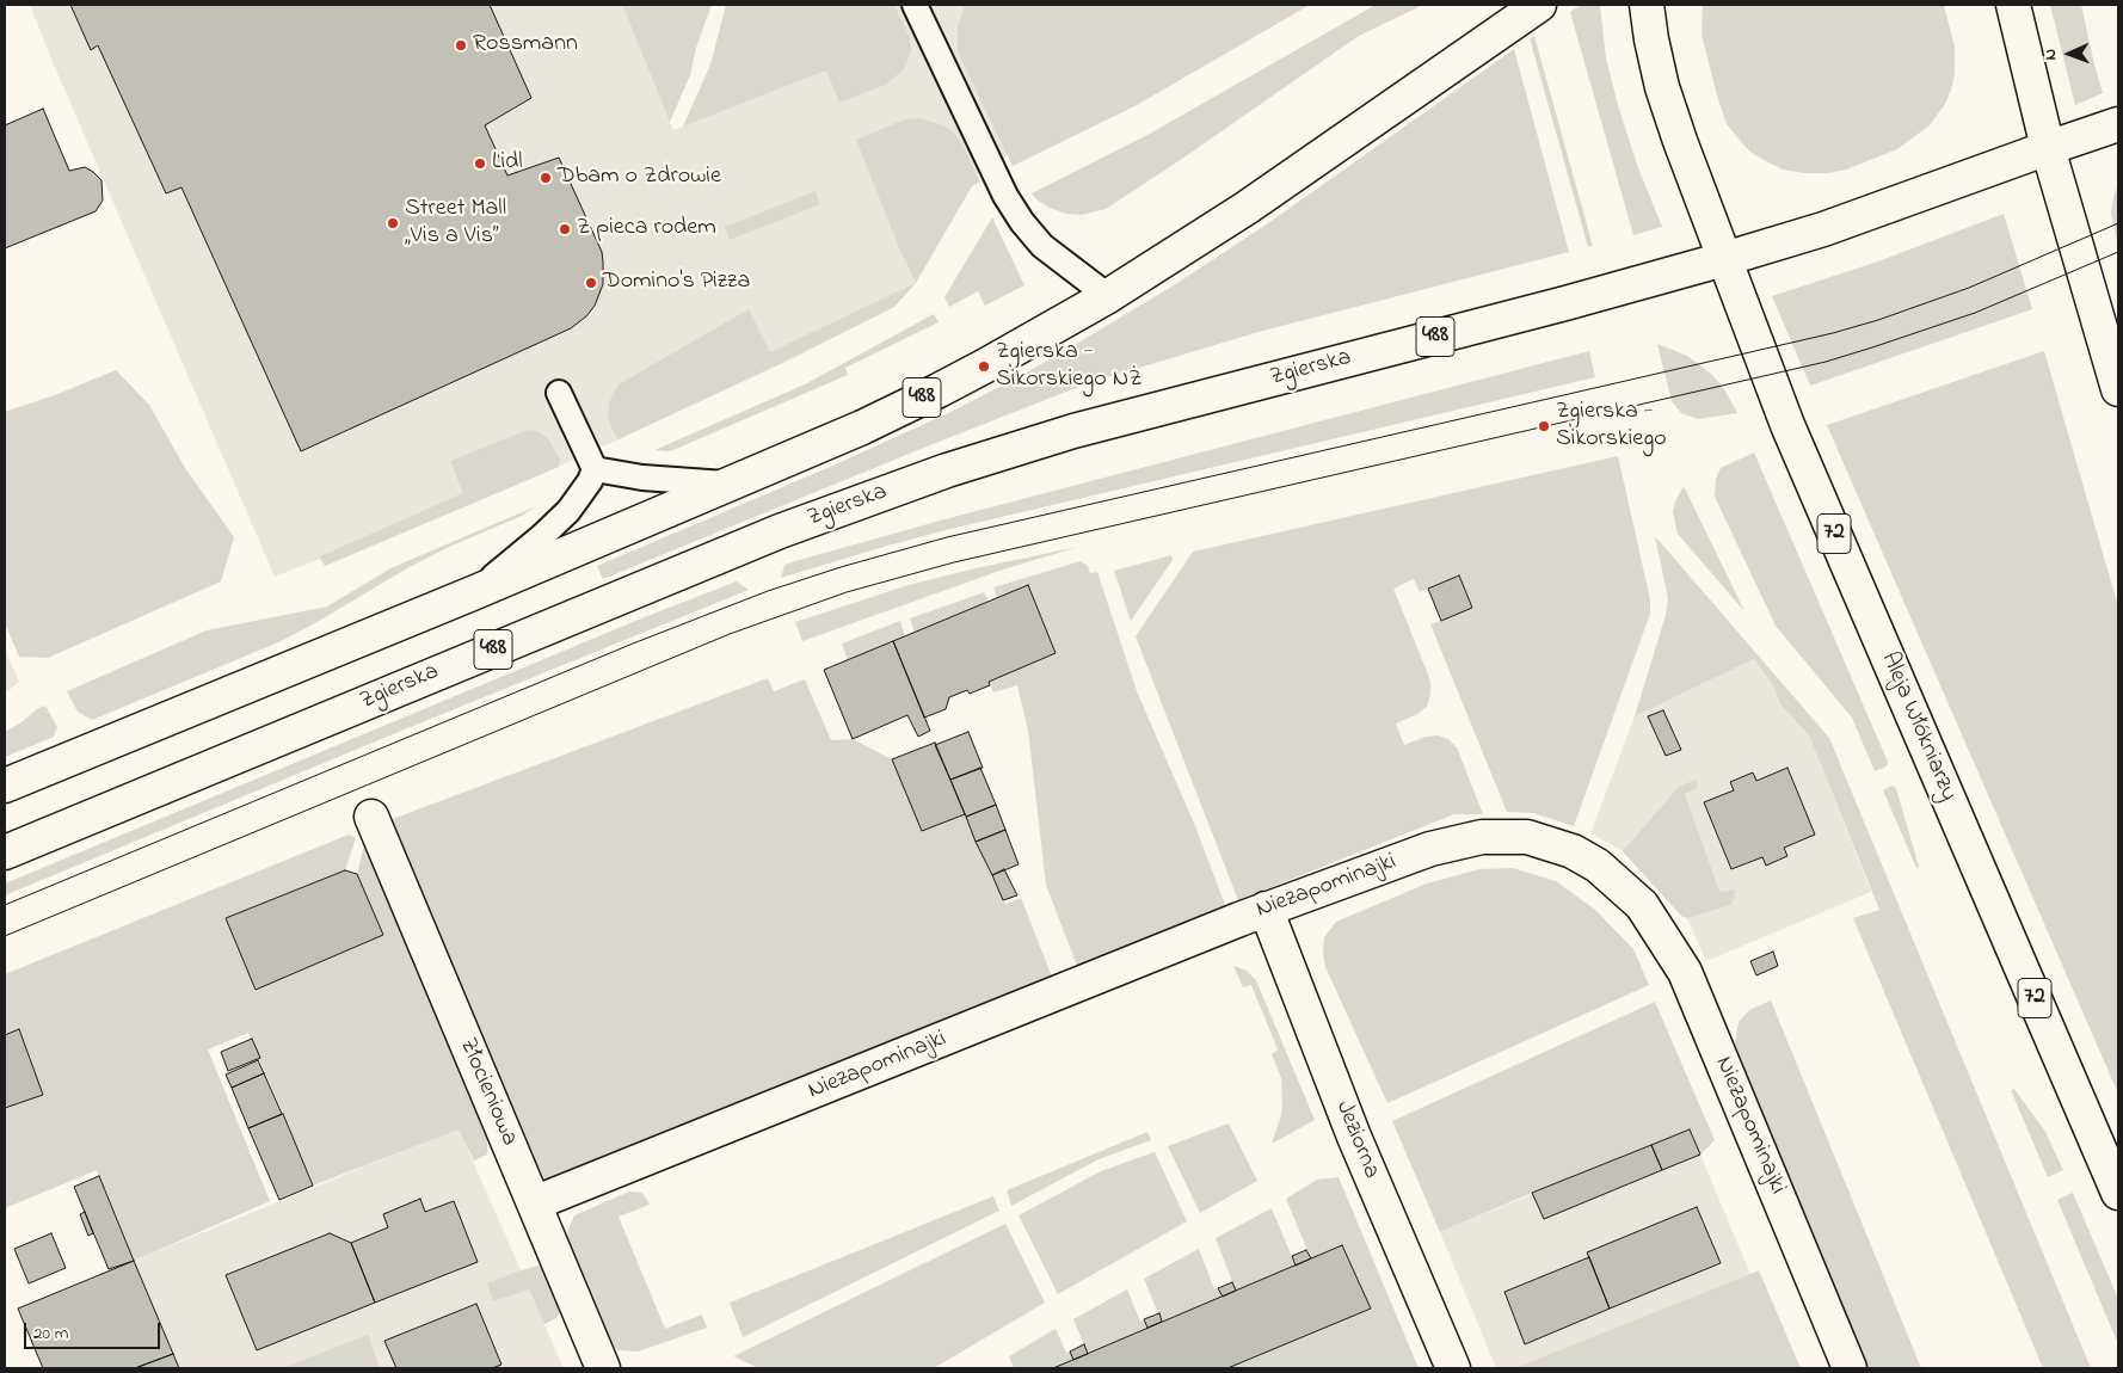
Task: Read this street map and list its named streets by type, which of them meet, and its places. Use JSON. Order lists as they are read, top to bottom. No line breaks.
{"streets":{"main road":["488","Zgierska","72","Aleja Włókniarzy","Niezapominajki","Złocieniowa","Jeziorna"]},"crossings":[["Zgierska","72"],["Zgierska","Aleja Włókniarzy"],["72","Aleja Włókniarzy"],["Niezapominajki","Złocieniowa"],["Niezapominajki","Jeziorna"]],"places":["Rossmann","Lidl","Dbam o Zdrowie","Street Mall „Vis a Vis”","Z pieca rodem","Domino's Pizza","Zgierska - Sikorskiego NŻ","Zgierska - Sikorskiego"],"scale_bar":"20 m","north":"left"}
